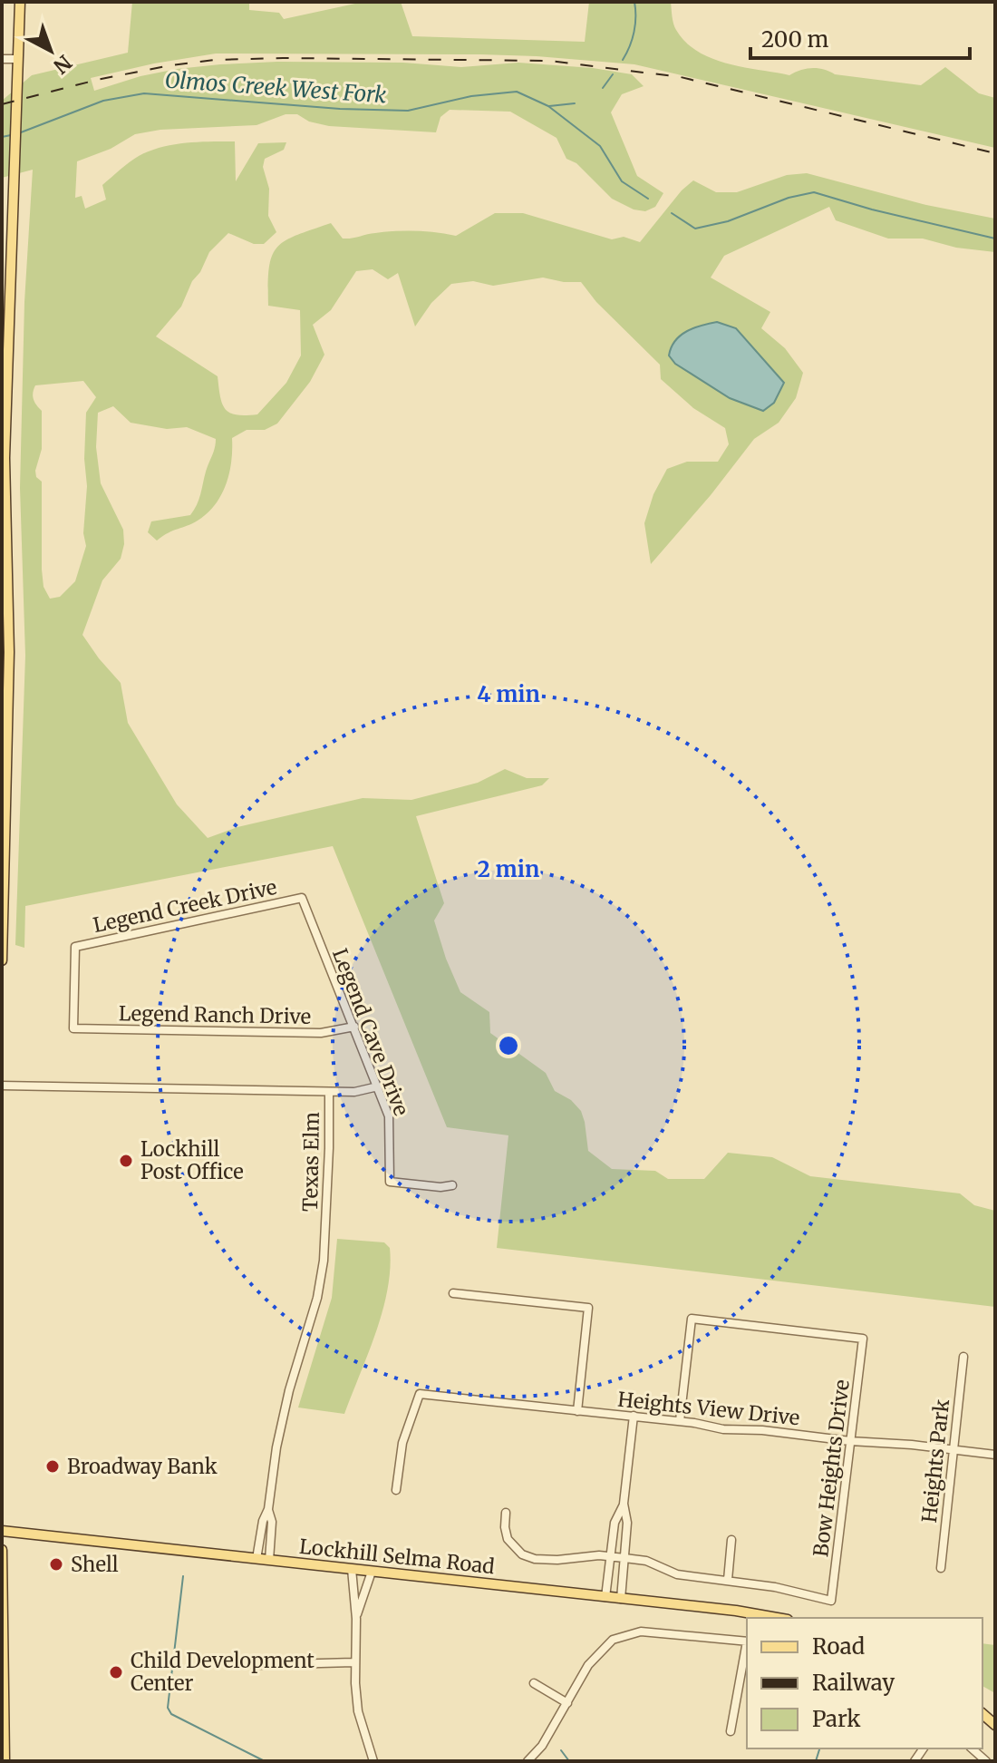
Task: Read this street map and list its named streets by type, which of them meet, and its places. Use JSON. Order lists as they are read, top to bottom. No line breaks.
{"streets":{"main road":["Lockhill Selma Road"],"street":["Legend Creek Drive","Legend Ranch Drive","Legend Cave Drive","Texas Elm","Heights View Drive","Heights Park","Bow Heights Drive"]},"crossings":[["Legend Creek Drive","Legend Ranch Drive"],["Legend Creek Drive","Legend Cave Drive"],["Legend Ranch Drive","Legend Cave Drive"],["Texas Elm","Lockhill Selma Road"],["Heights View Drive","Heights Park"],["Heights View Drive","Bow Heights Drive"]],"water":["Olmos Creek West Fork"],"places":["Lockhill Post Office","Broadway Bank","Shell","Child Development Center"],"legend":["Road","Railway","Park"],"scale_bar":"200 m","north":"bottom right","rings":["4 min","2 min"]}
